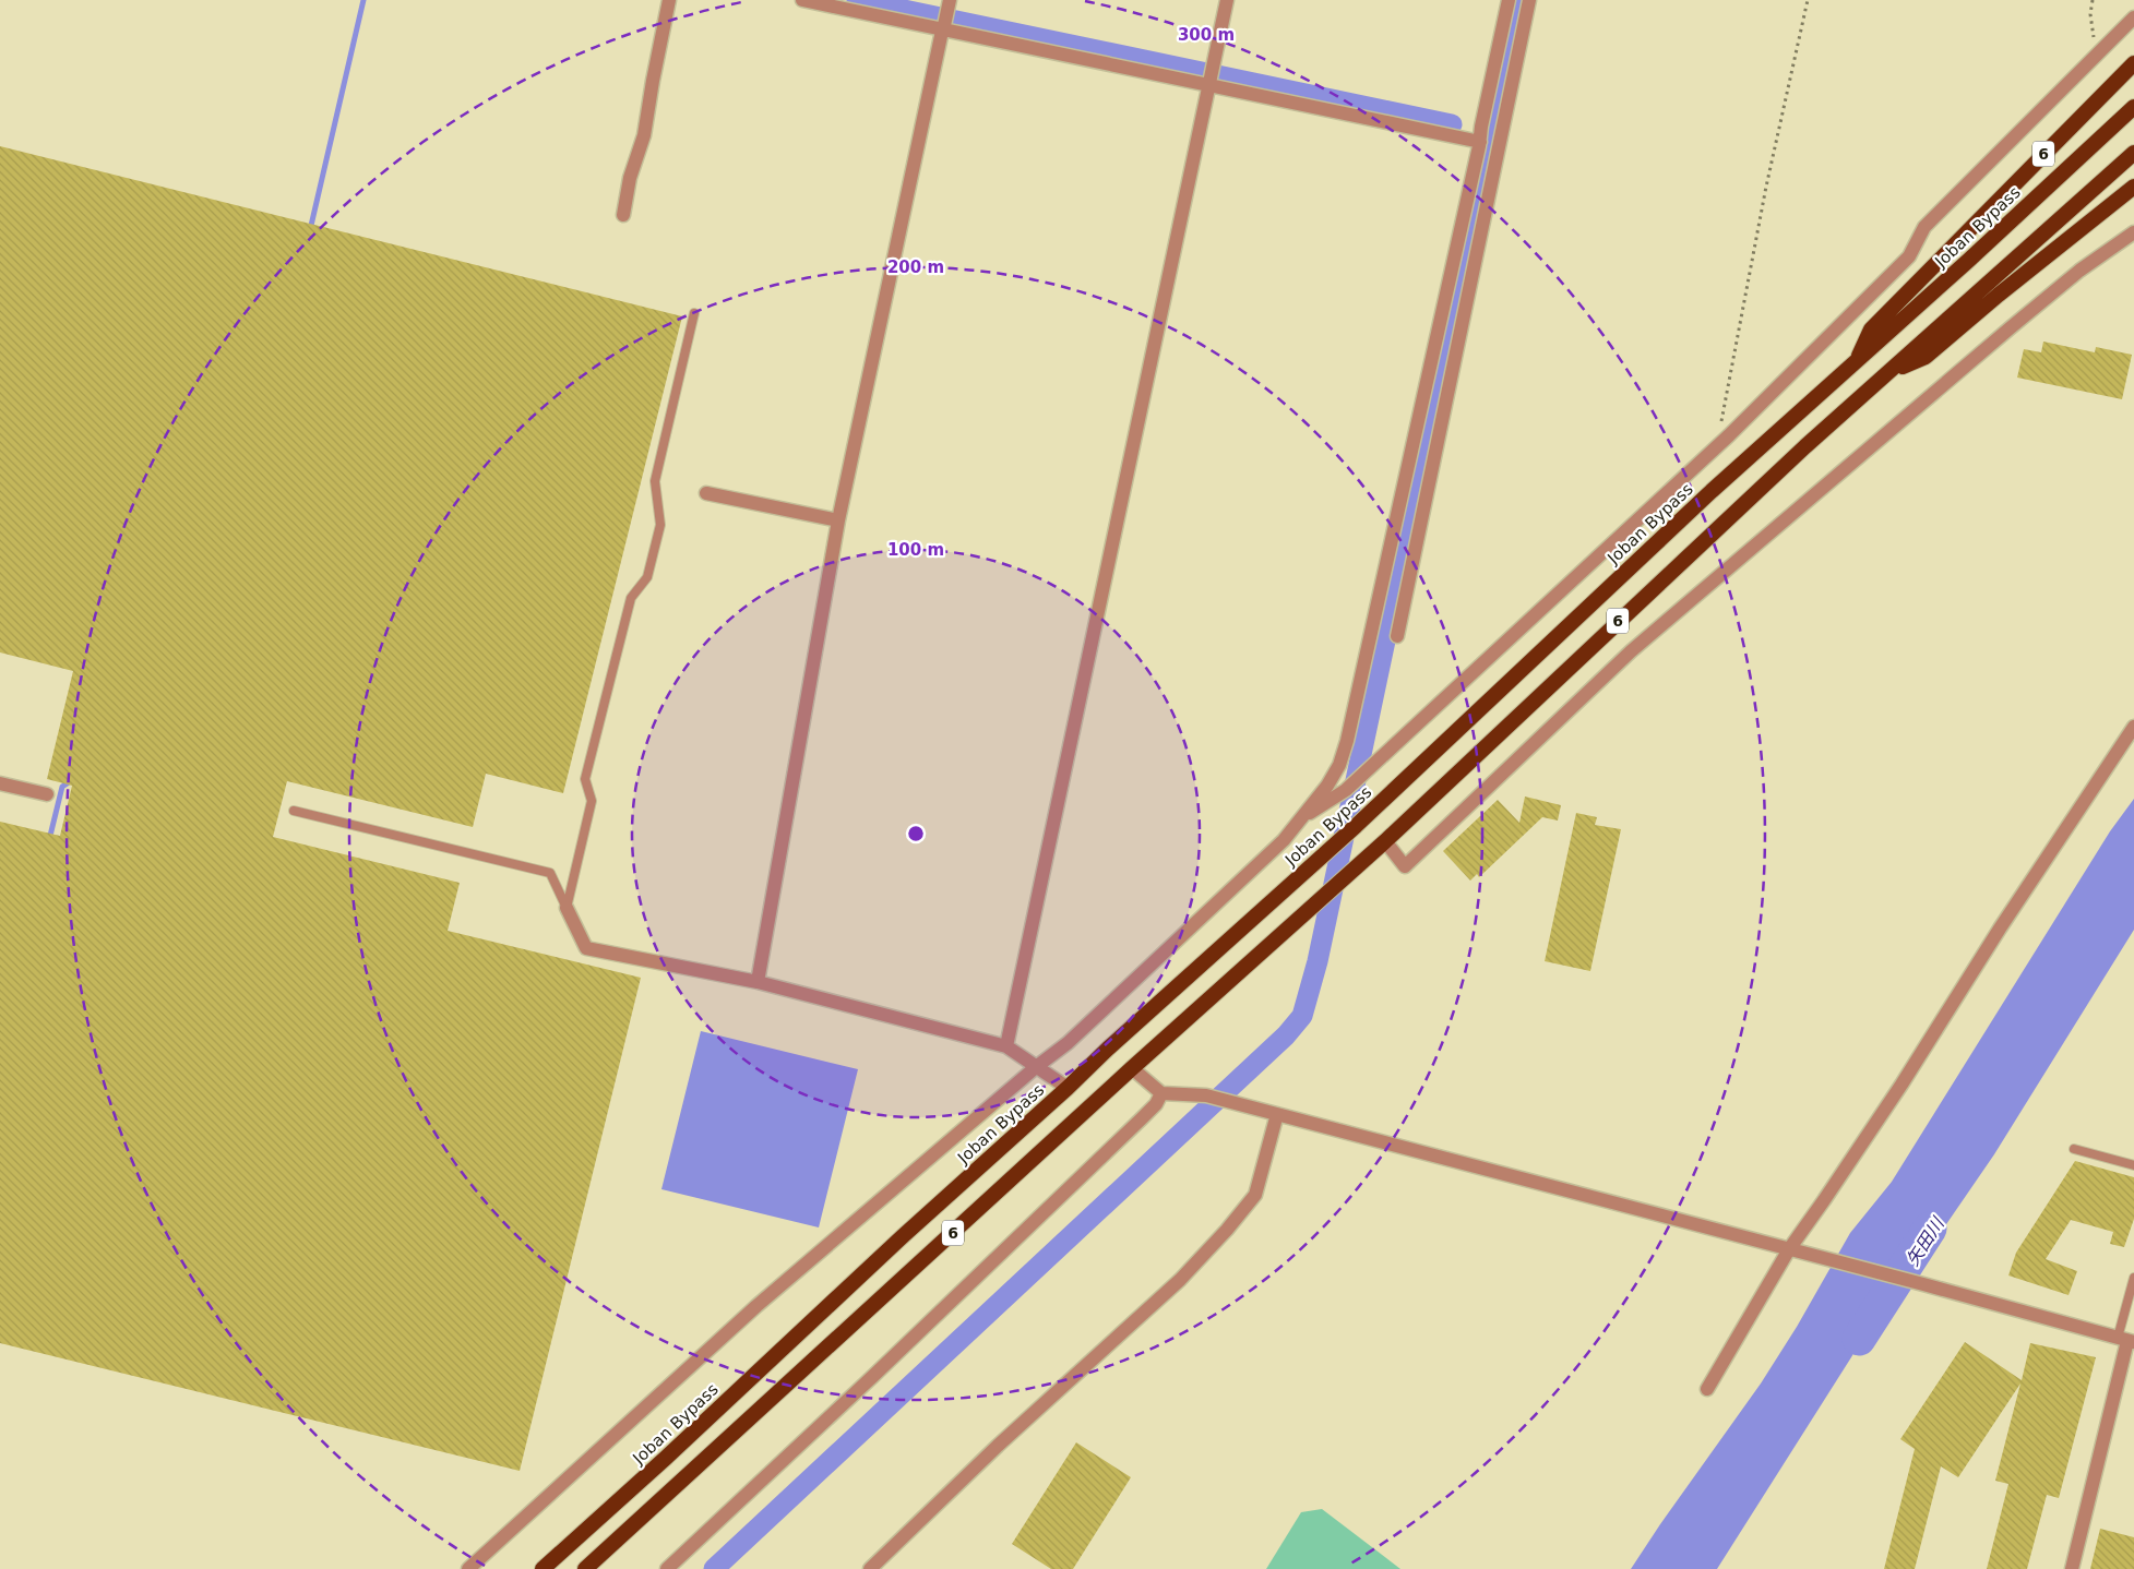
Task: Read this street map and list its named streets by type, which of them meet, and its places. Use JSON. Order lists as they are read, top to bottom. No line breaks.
{"streets":{"highway":["6","Joban Bypass"]},"crossings":[["6","Joban Bypass"]],"water":["矢田川"],"rings":["300 m","200 m","100 m"]}
